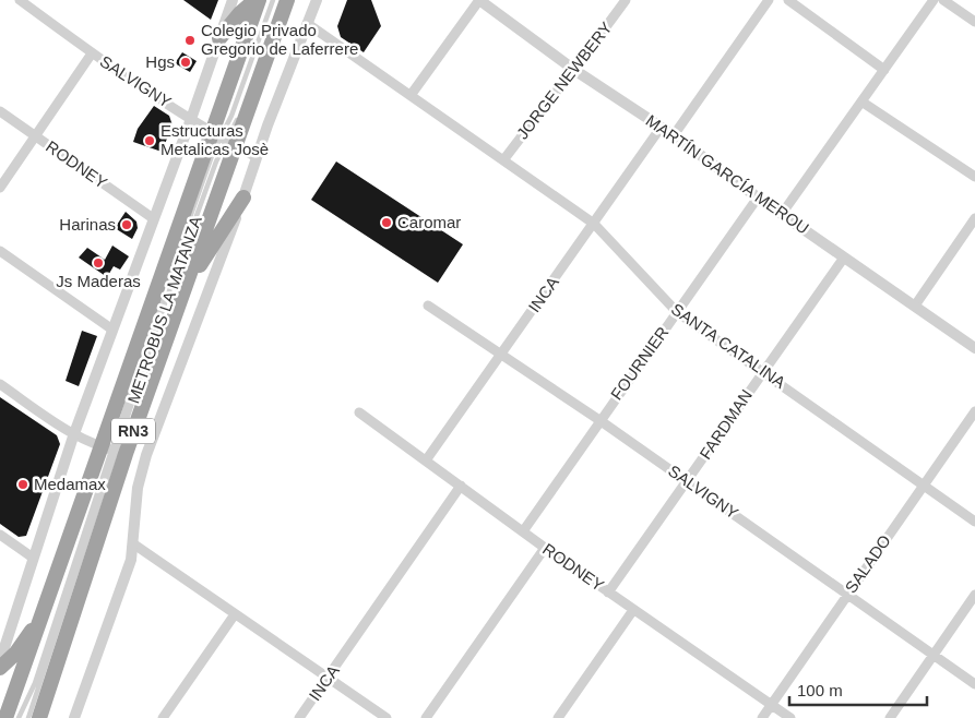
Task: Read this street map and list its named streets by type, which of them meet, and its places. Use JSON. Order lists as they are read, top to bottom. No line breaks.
{"streets":{"highway":["RN3"],"street":["JORGE NEWBERY","SALVIGNY","RODNEY","MARTÍN GARCÍA MEROU","INCA","SANTA CATALINA","FOURNIER","FARDMAN","SALADO"],"lane":["METROBUS LA MATANZA"]},"crossings":[["JORGE NEWBERY","MARTÍN GARCÍA MEROU"],["JORGE NEWBERY","SANTA CATALINA"],["SALVIGNY","INCA"],["SALVIGNY","METROBUS LA MATANZA"],["SALVIGNY","FOURNIER"],["SALVIGNY","FARDMAN"],["SALVIGNY","RN3"],["SALVIGNY","SALADO"],["RODNEY","INCA"],["RODNEY","FOURNIER"],["RODNEY","FARDMAN"],["RODNEY","SALADO"],["MARTÍN GARCÍA MEROU","INCA"],["MARTÍN GARCÍA MEROU","FOURNIER"],["MARTÍN GARCÍA MEROU","FARDMAN"],["INCA","SANTA CATALINA"],["METROBUS LA MATANZA","RN3"],["SANTA CATALINA","FOURNIER"],["SANTA CATALINA","FARDMAN"],["SANTA CATALINA","SALADO"]],"places":["Colegio Privado Gregorio de Laferrere","Hgs","Estructuras Metalicas Josè","Caromar","Harinas","Js Maderas","Medamax"],"scale_bar":"100 m"}
